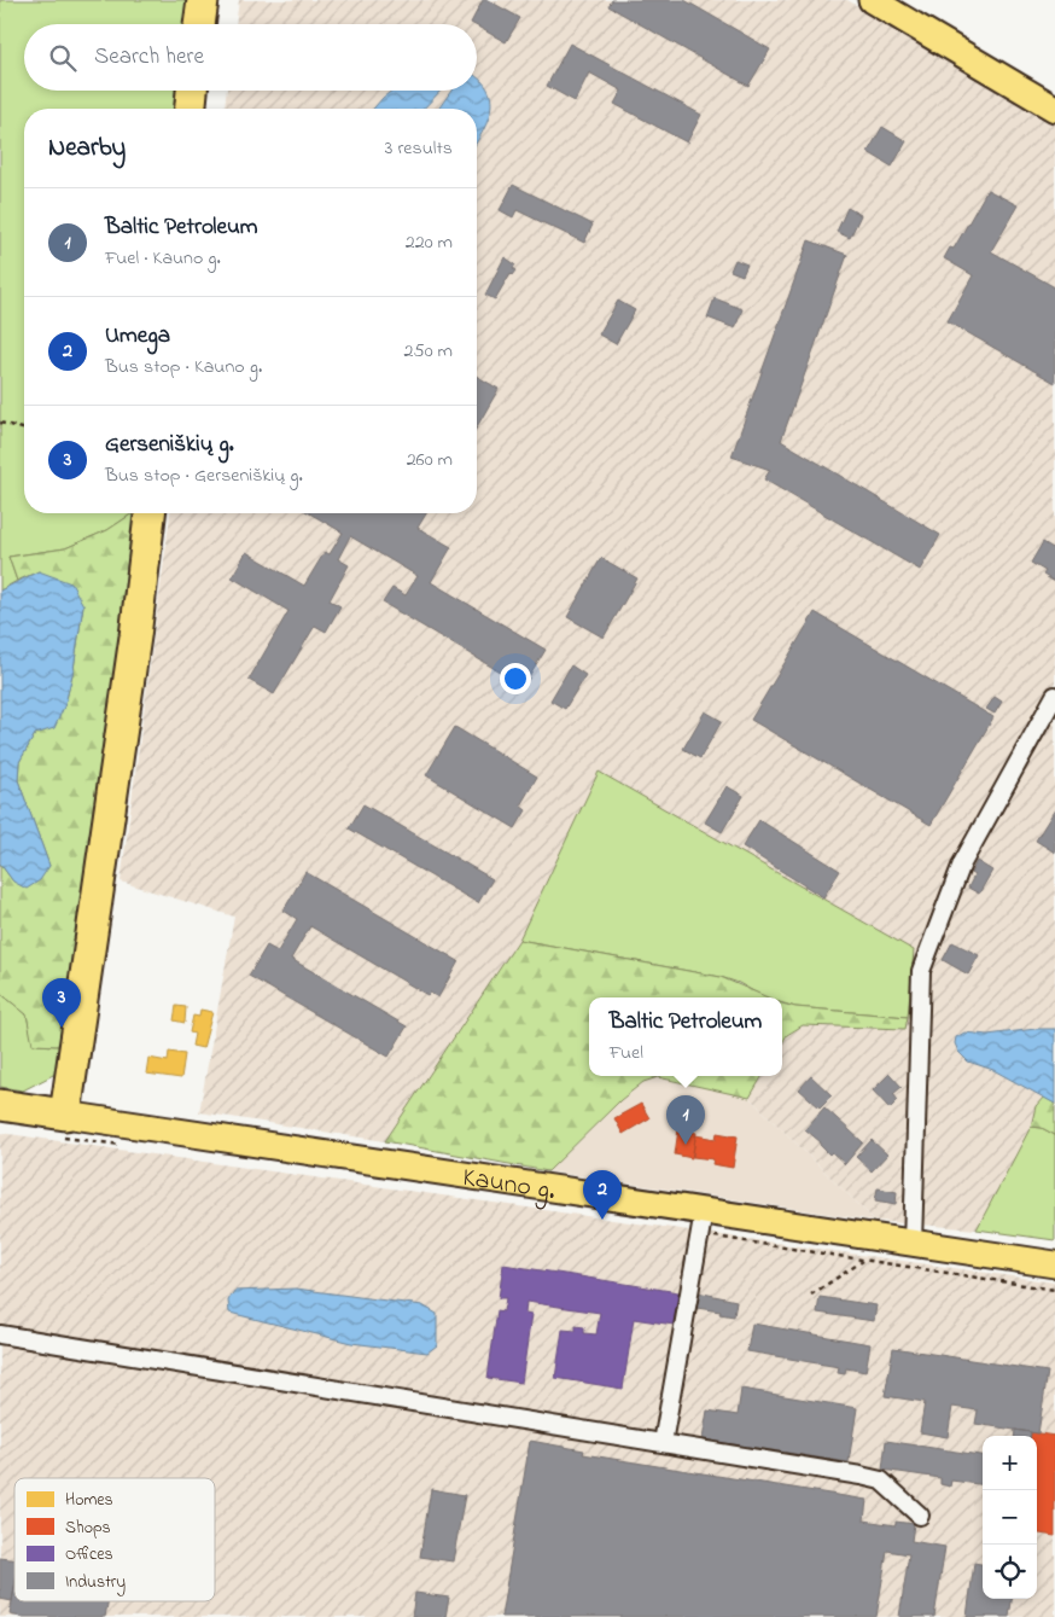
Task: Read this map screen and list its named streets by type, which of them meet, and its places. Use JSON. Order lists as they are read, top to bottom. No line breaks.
{"streets":{"highway":["Kauno g."]},"legend":["Homes","Shops","Offices","Industry"],"page":{"search":"Search here","heading":["Nearby","3 results"],"list":[{"mark":"1","name":"Baltic Petroleum","note":"Fuel · Kauno g.","value":"220 m"},{"mark":"2","name":"Umega","note":"Bus stop · Kauno g.","value":"250 m"},{"mark":"3","name":"Gerseniškių g.","note":"Bus stop · Gerseniškių g.","value":"260 m"}],"pins":["3","1","2"],"popup":["Baltic Petroleum","Fuel"],"map_buttons":["+","−"]}}
